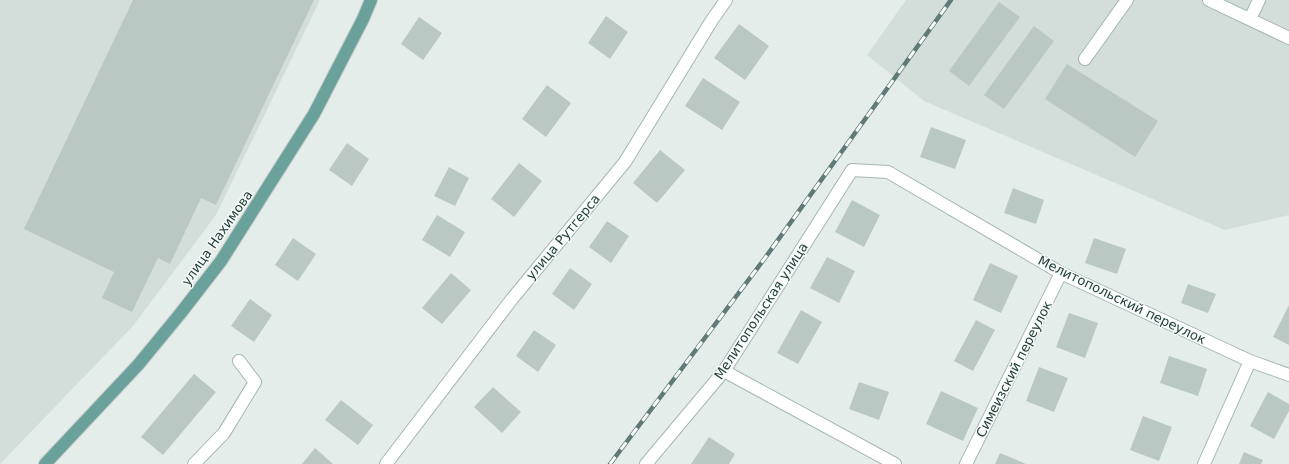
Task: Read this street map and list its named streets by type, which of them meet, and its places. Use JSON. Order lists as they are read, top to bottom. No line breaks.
{"streets":{"main road":["улица Нахимова"],"lane":["улица Рутгерса","Мелитопольский переулок","Мелитопольская улица","Симеизский переулок"]},"crossings":[["Мелитопольский переулок","Мелитопольская улица"],["Мелитопольский переулок","Симеизский переулок"]]}
